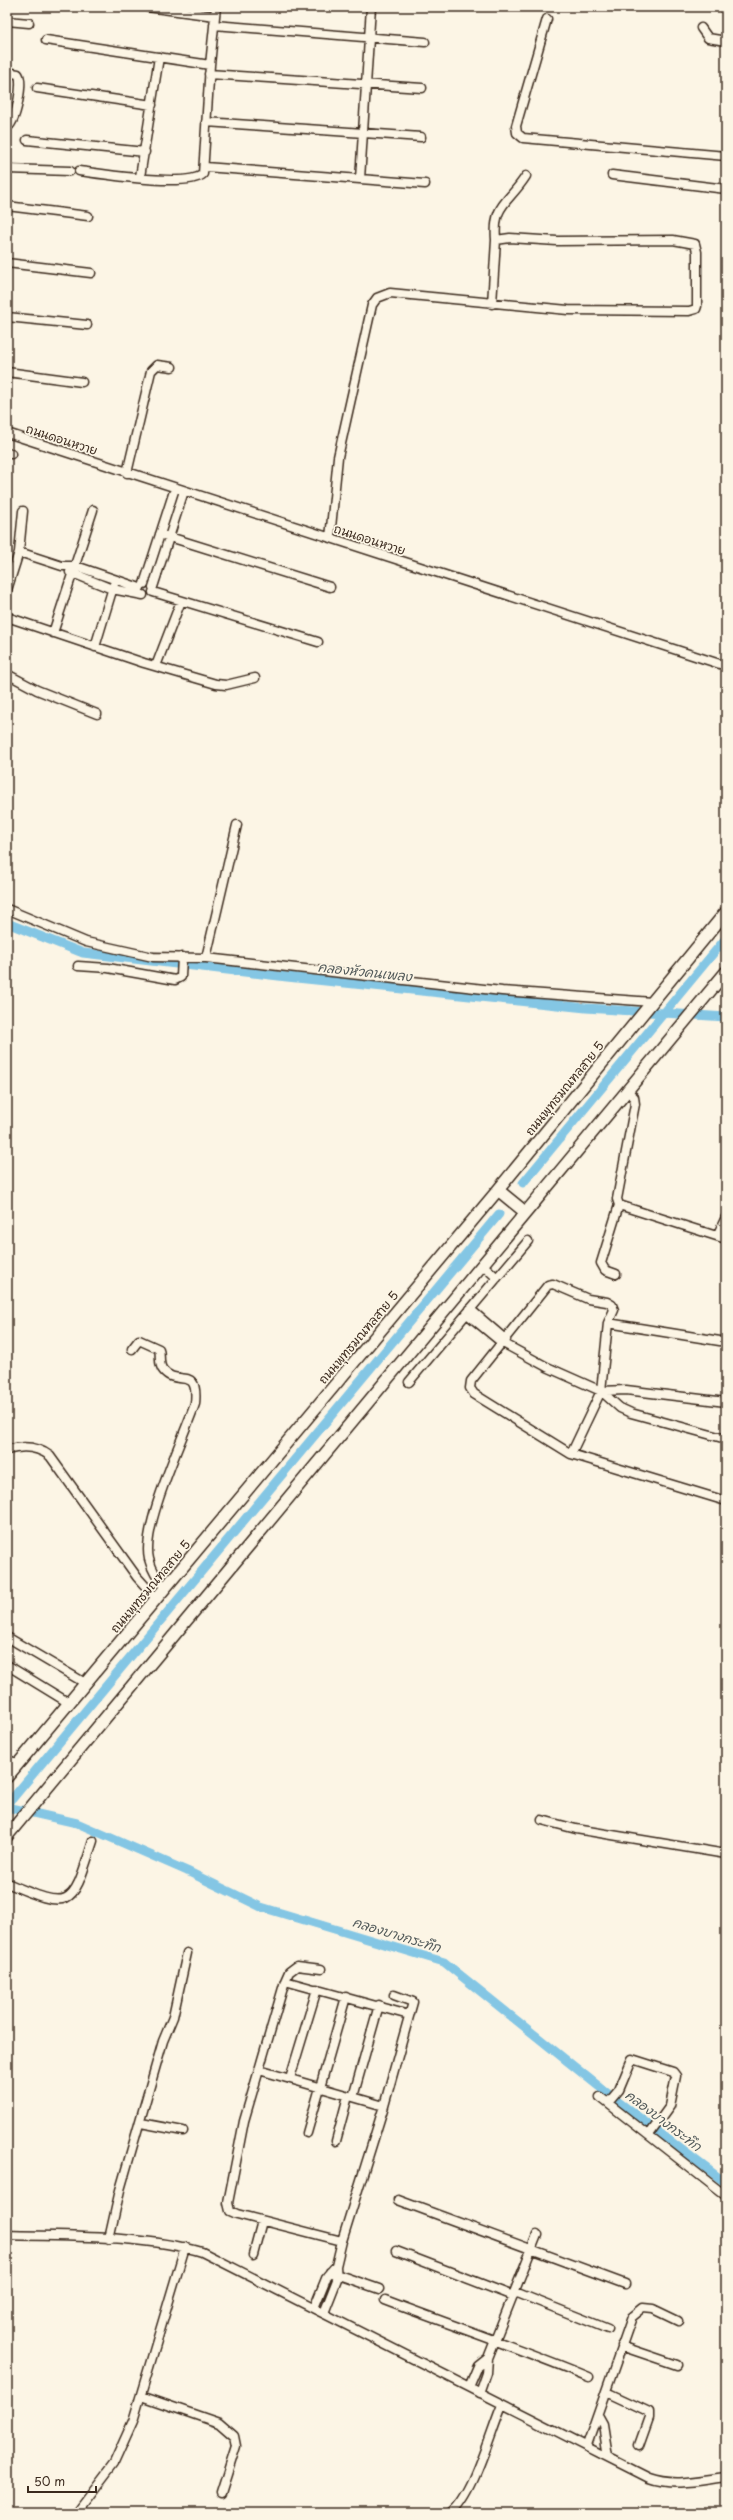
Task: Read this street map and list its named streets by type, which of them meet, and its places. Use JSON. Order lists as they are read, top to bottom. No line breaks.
{"streets":{"main road":["ถนนพุทธมณฑลสาย 5"],"street":["ถนนดอนหวาย"]},"water":["คลองหัวคนเพลง","คลองบางกระทึก"],"scale_bar":"50 m"}
